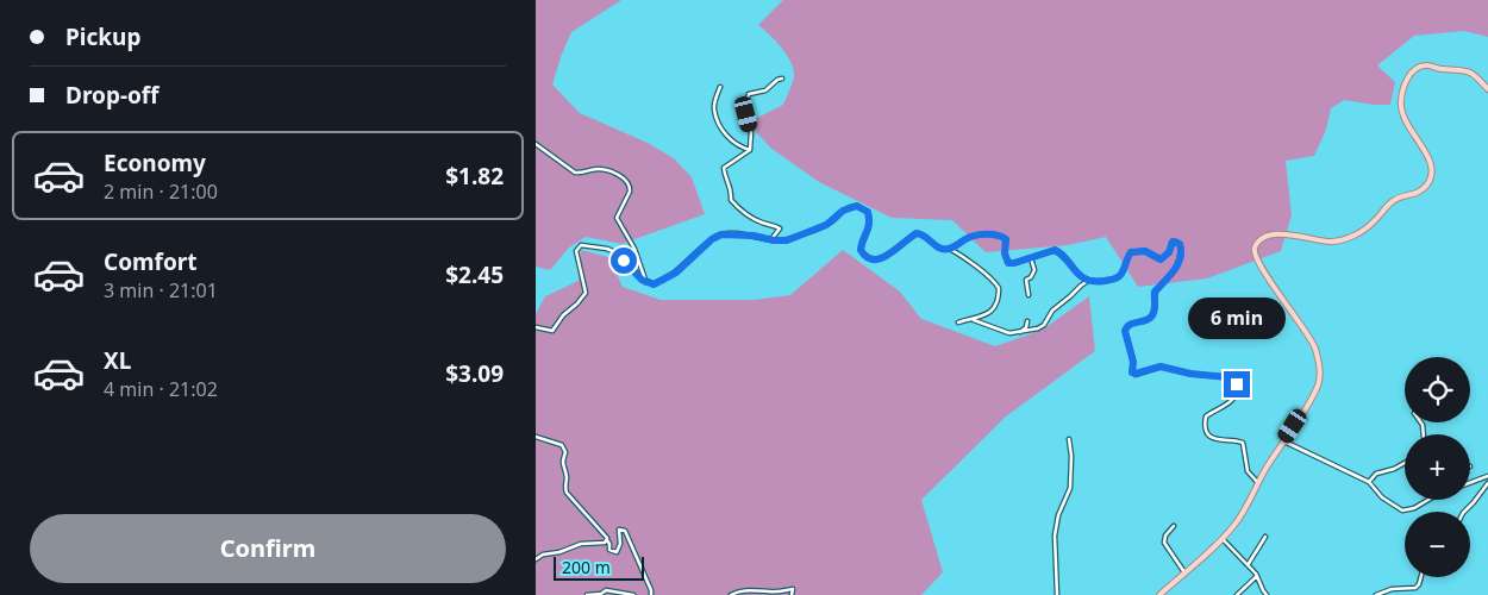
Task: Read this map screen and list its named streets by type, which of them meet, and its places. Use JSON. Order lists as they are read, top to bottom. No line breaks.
{"scale_bar":"200 m","page":{"banner":["Pickup","Drop-off"],"list":[{"name":"Economy","note":"2 min · 21:00","value":"$1.82"},{"name":"Comfort","note":"3 min · 21:01","value":"$2.45"},{"name":"XL","note":"4 min · 21:02","value":"$3.09"}],"bubble":"6 min","map_buttons":["+","−"],"buttons":"Confirm","scale":"200 m"}}
